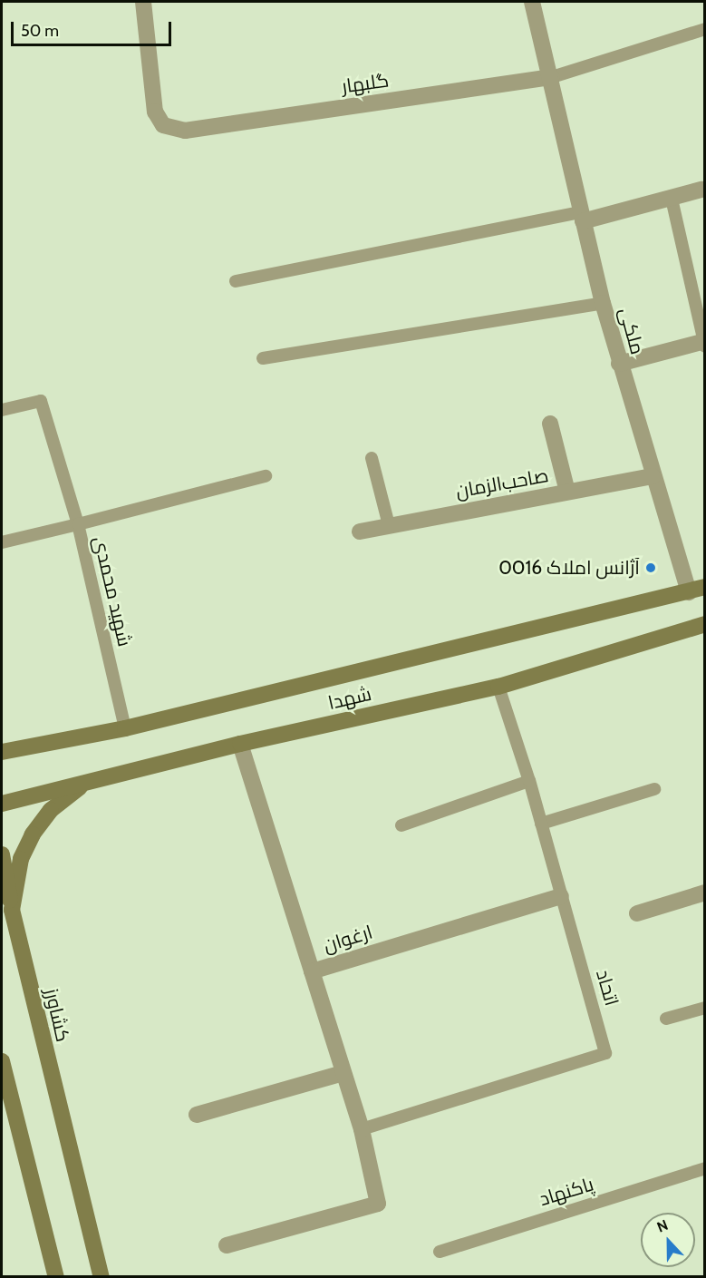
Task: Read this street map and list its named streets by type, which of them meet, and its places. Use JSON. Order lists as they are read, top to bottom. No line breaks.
{"streets":{"main road":["شهدا","کشاورز"],"street":["گلبهار","ملکی","صاحب‌الزمان","ارغوان"],"lane":["شهید محمدی","اتحاد","پاکنهاد"]},"crossings":[["گلبهار","ملکی"],["ملکی","صاحب‌الزمان"],["ملکی","شهدا"],["شهید محمدی","شهدا"],["شهدا","ارغوان"],["شهدا","اتحاد"],["شهدا","کشاورز"],["ارغوان","اتحاد"]],"places":["آژانس املاک 0016"],"scale_bar":"50 m","north":"top"}
